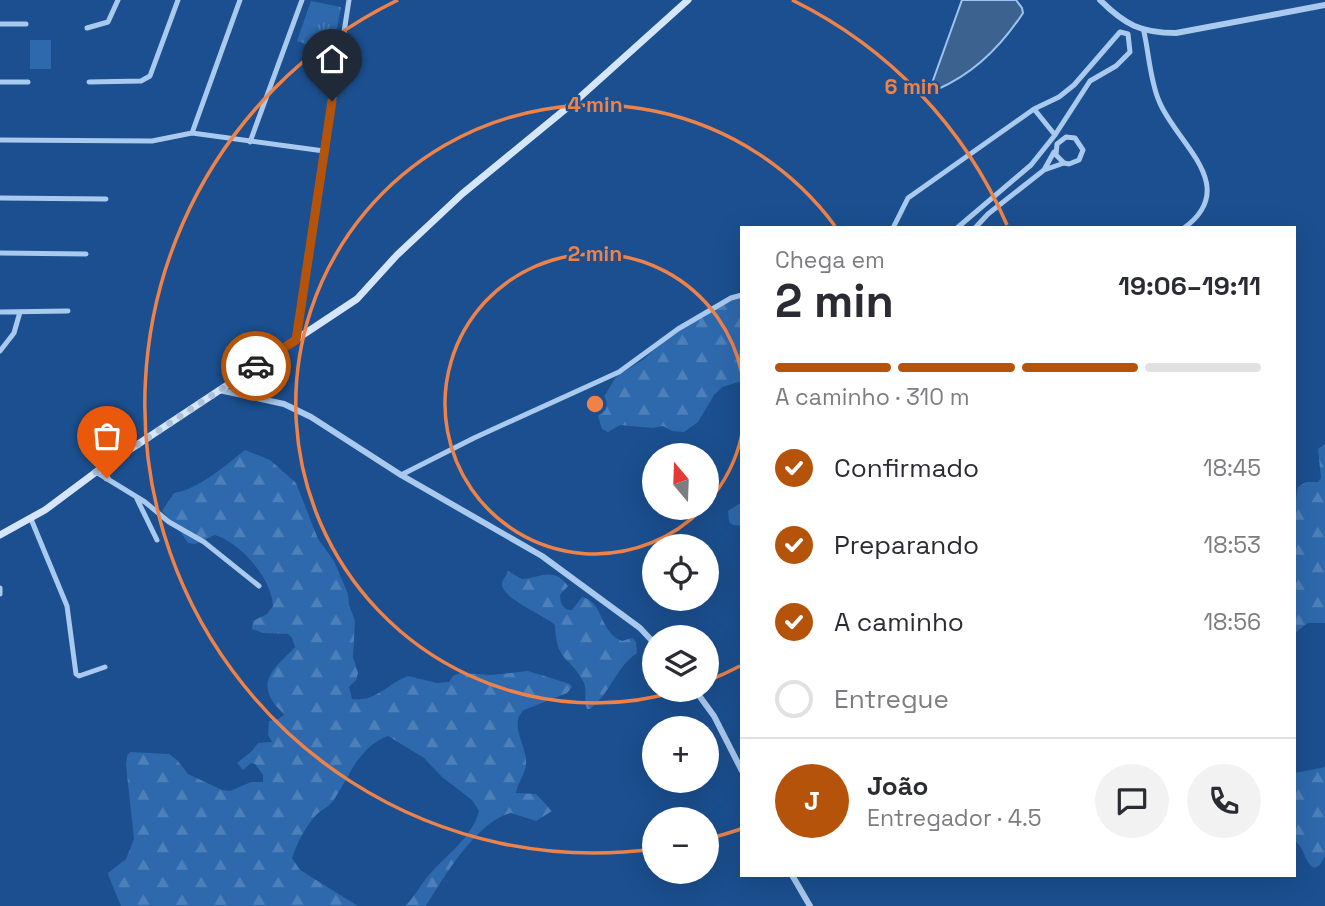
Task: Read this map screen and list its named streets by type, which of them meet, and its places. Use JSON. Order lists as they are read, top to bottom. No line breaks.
{"north":"top","page":{"heading":["2 min","Chega em","19:06–19:11"],"panel":["João","Entregador · 4.5"],"bar":"A caminho · 310 m","list":[["Confirmado","18:45"],["Preparando","18:53"],["A caminho","18:56"],"Entregue"],"map_buttons":["+","−"],"round":"J"},"rings":["6 min","4 min","2 min"]}
